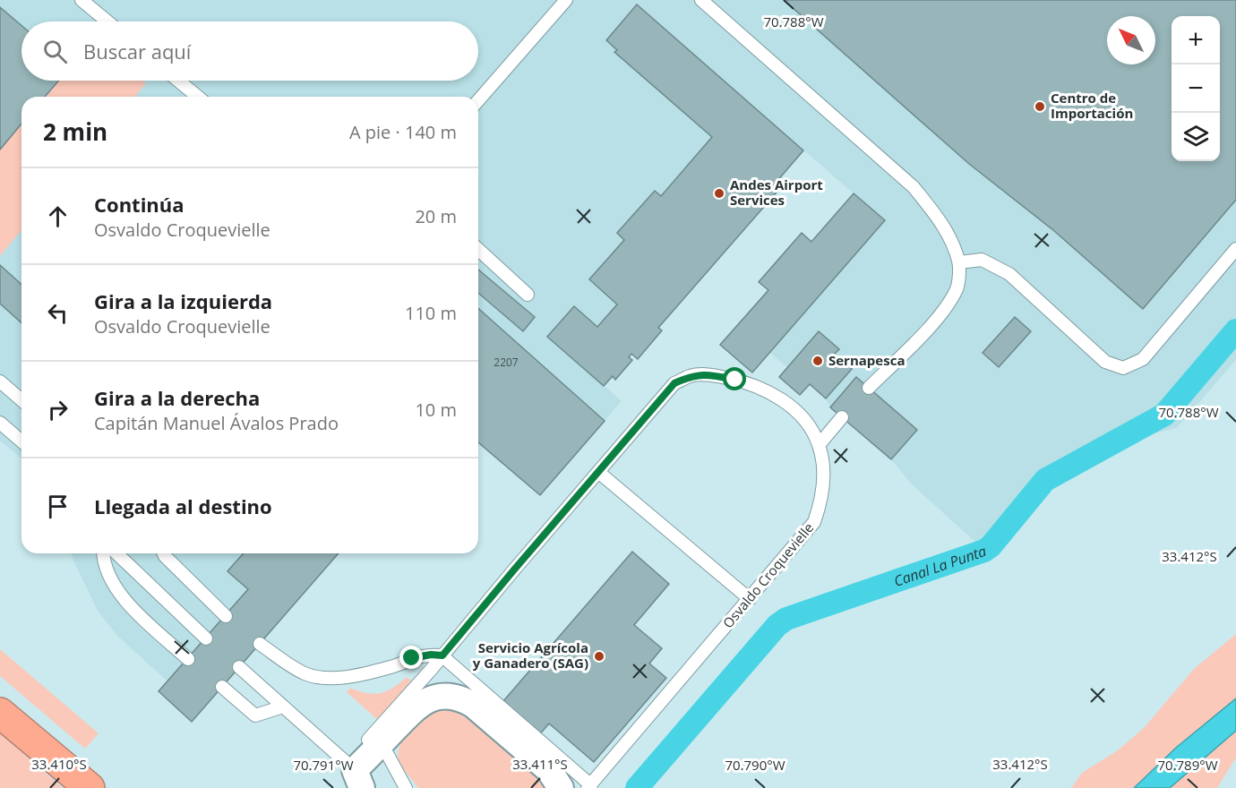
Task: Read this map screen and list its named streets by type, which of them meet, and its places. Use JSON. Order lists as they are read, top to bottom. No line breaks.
{"streets":{"lane":["Osvaldo Croquevielle"]},"water":["Canal La Punta"],"places":["Centro de Importación","Andes Airport Services","Sernapesca","Servicio Agrícola y Ganadero (SAG)"],"house_numbers":["2207"],"north":"top left","page":{"map_buttons":["+","−"],"search":"Buscar aquí","heading":["2 min","A pie · 140 m"],"list":[["Continúa","Osvaldo Croquevielle","20 m"],["Gira a la izquierda","Osvaldo Croquevielle","110 m"],["Gira a la derecha","Capitán Manuel Ávalos Prado","10 m"],"Llegada al destino"]},"coordinates":["70.788°W","33.412°S","33.410°S","33.411°S","70.791°W","70.790°W","70.789°W"]}
